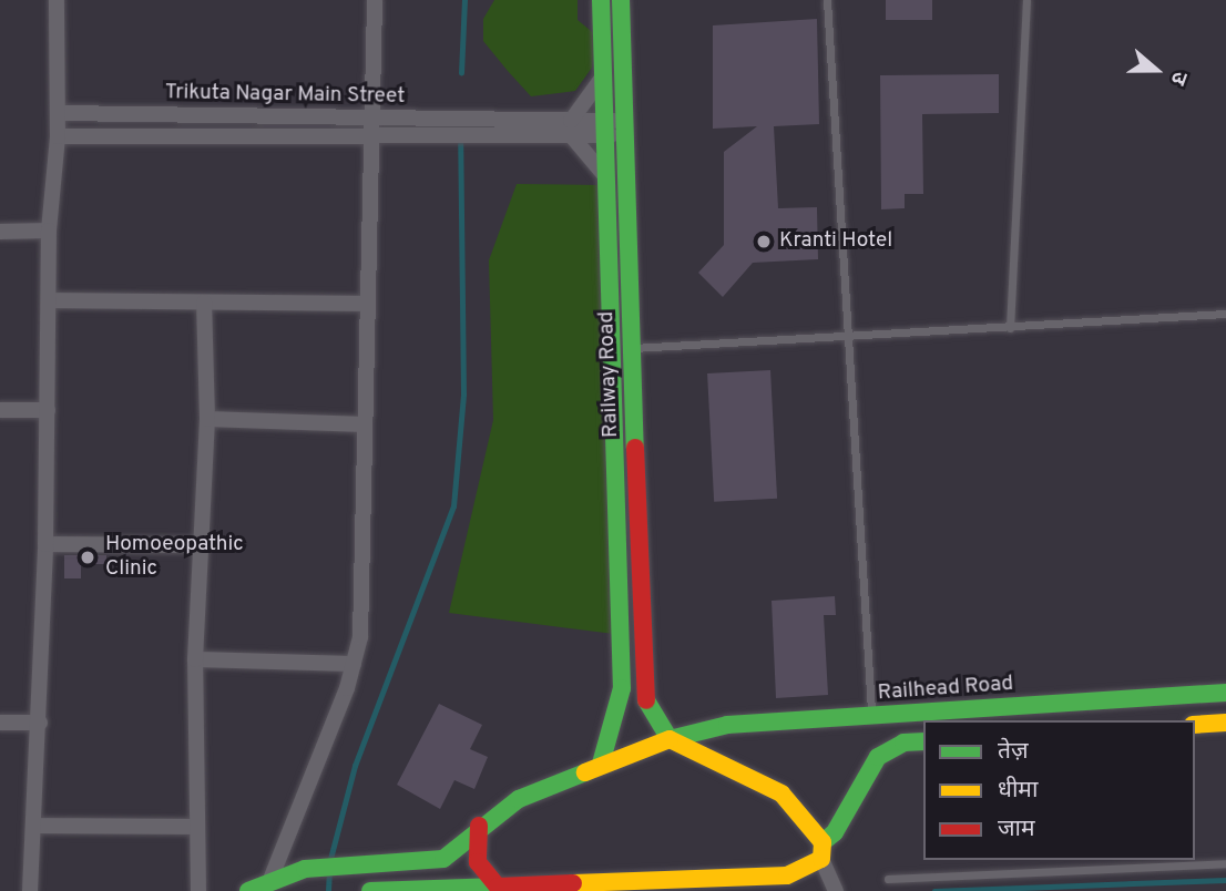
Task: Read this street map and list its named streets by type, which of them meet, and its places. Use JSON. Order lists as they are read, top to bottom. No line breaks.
{"streets":{"main road":["Railway Road","Railhead Road"],"street":["Trikuta Nagar Main Street"]},"crossings":[["Trikuta Nagar Main Street","Railway Road"],["Railway Road","Railhead Road"]],"places":["Kranti Hotel","Homoeopathic Clinic"],"legend":["तेज़","धीमा","जाम"],"north":"right"}
